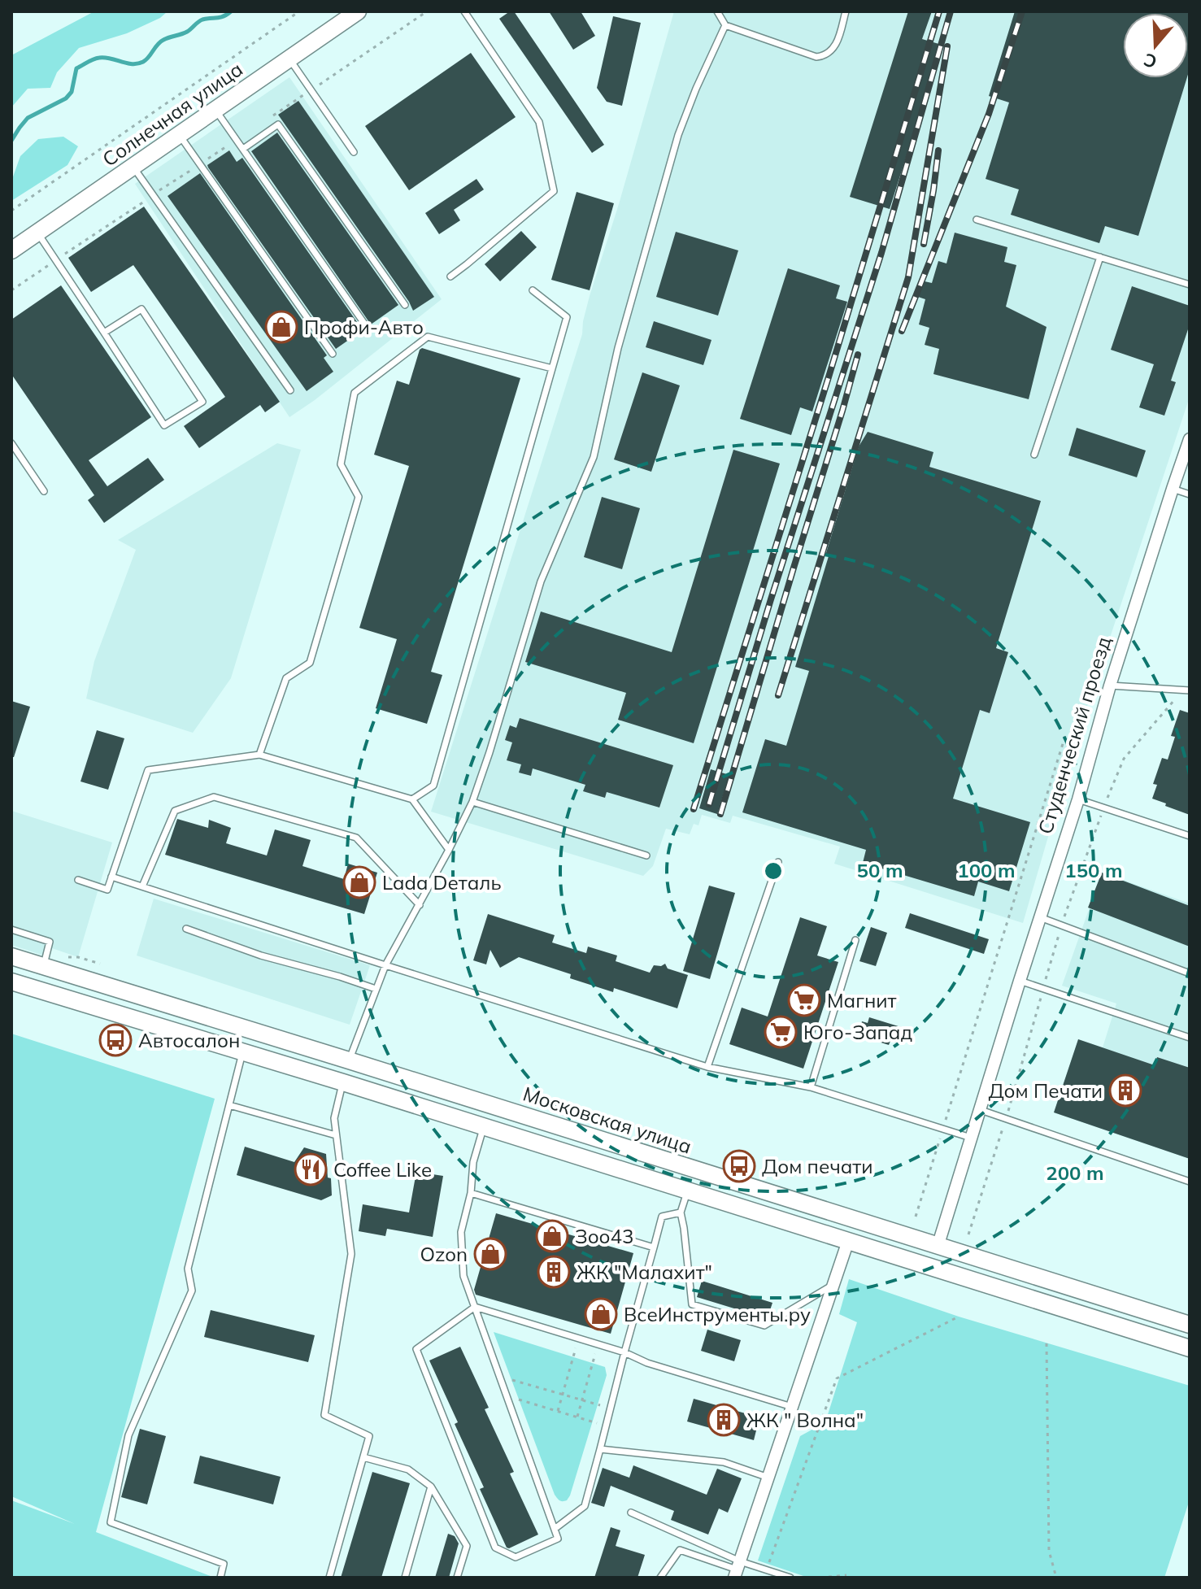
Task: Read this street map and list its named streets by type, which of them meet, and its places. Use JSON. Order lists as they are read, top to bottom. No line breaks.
{"streets":{"main road":["Солнечная улица","Студенческий проезд","Московская улица"]},"crossings":[["Студенческий проезд","Московская улица"]],"places":{"shop":["Профи-Авто","Lada Dеталь","Зоо43","Ozon","ВсеИнструменты.ру"],"supermarket":["Магнит","Юго-Запад"],"bus stop":["Автосалон","Дом печати"],"building":["Дом Печати","ЖК \"Малахит\"","ЖК \" Волна\""],"restaurant":["Coffee Like"]},"north":"bottom","rings":["50 m","100 m","150 m","200 m"]}
